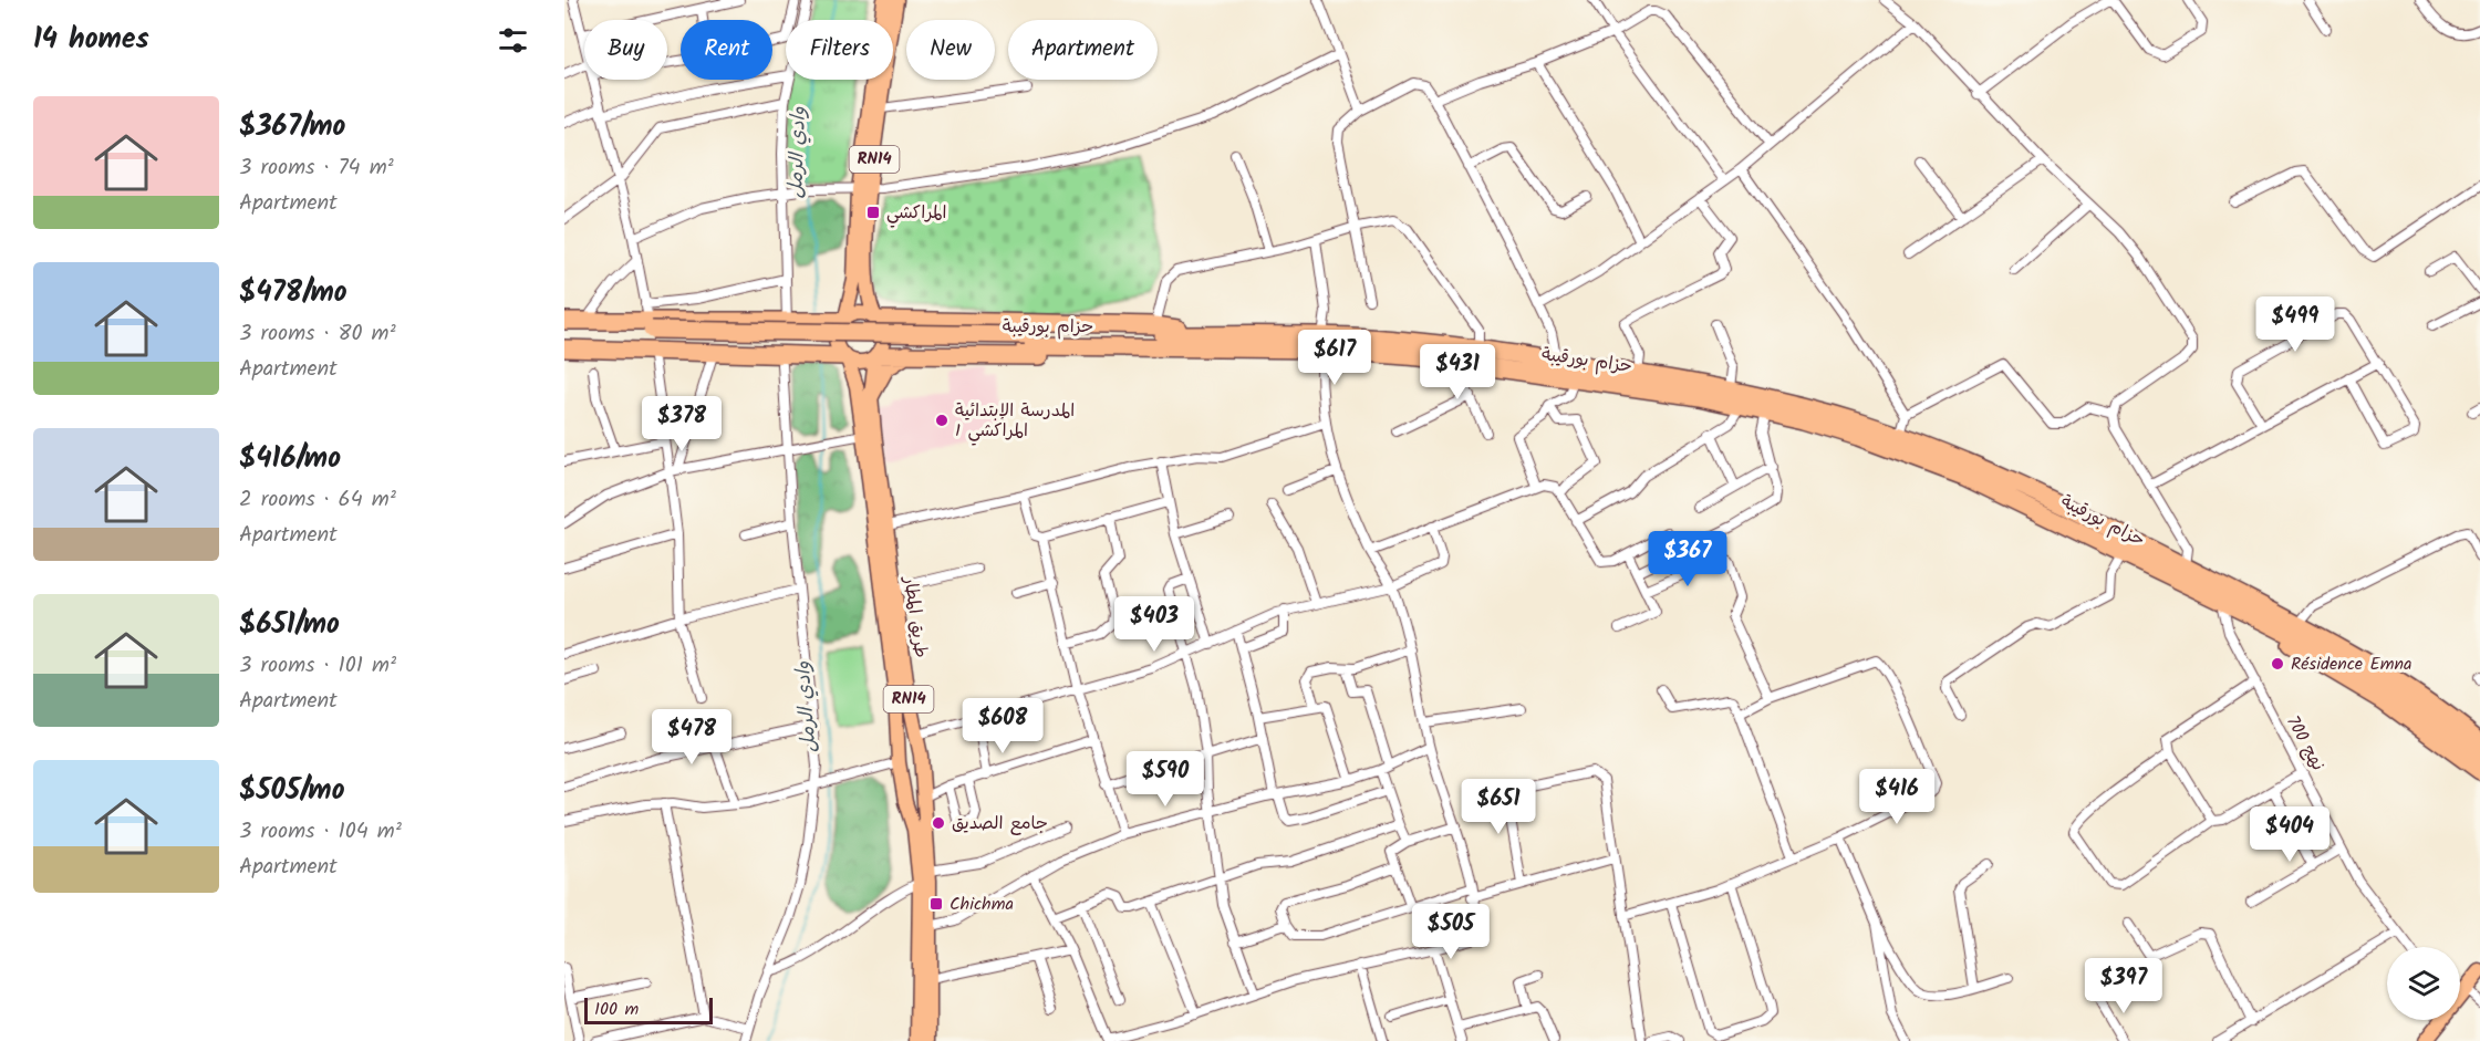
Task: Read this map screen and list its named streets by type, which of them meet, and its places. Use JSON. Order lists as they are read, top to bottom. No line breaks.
{"streets":{"highway":["حزام بورقيبة"],"main road":["RN14","طريق المطار"],"street":["نهج 700"]},"crossings":[["RN14","طريق المطار"],["حزام بورقيبة","نهج 700"]],"water":["وادي الرمل"],"places":{"transit":["المراكشي","Chichma"],"other":["المدرسة الإبتدائية المراكشي 1","Résidence Emna","جامع الصديق"]},"scale_bar":"100 m","page":{"heading":"14 homes","chip":["Buy","Rent","Filters","New","Apartment"],"list":[{"name":"$367/mo","note":"3 rooms · 74 m² · Apartment"},{"name":"$478/mo","note":"3 rooms · 80 m² · Apartment"},{"name":"$416/mo","note":"2 rooms · 64 m² · Apartment"},{"name":"$651/mo","note":"3 rooms · 101 m² · Apartment"},{"name":"$505/mo","note":"3 rooms · 104 m² · Apartment"}],"price":["$499","$617","$431","$378","$367","$403","$608","$478","$590","$416","$651","$404","$505","$397"],"scale":"100 m"}}
